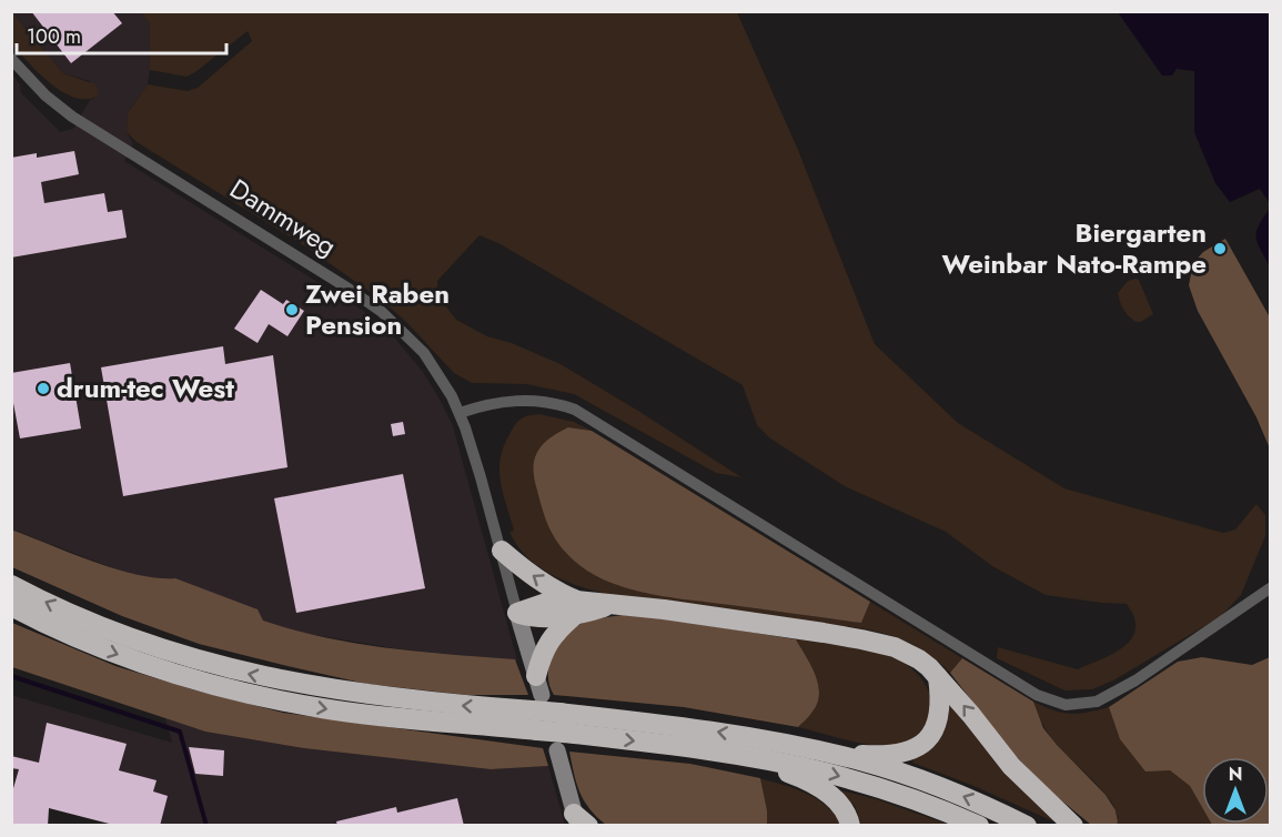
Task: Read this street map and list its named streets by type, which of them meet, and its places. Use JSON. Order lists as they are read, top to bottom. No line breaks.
{"streets":{"street":["Dammweg"]},"places":["Biergarten Weinbar Nato-Rampe","Zwei Raben Pension","drum-tec West"],"scale_bar":"100 m","north":"top"}
